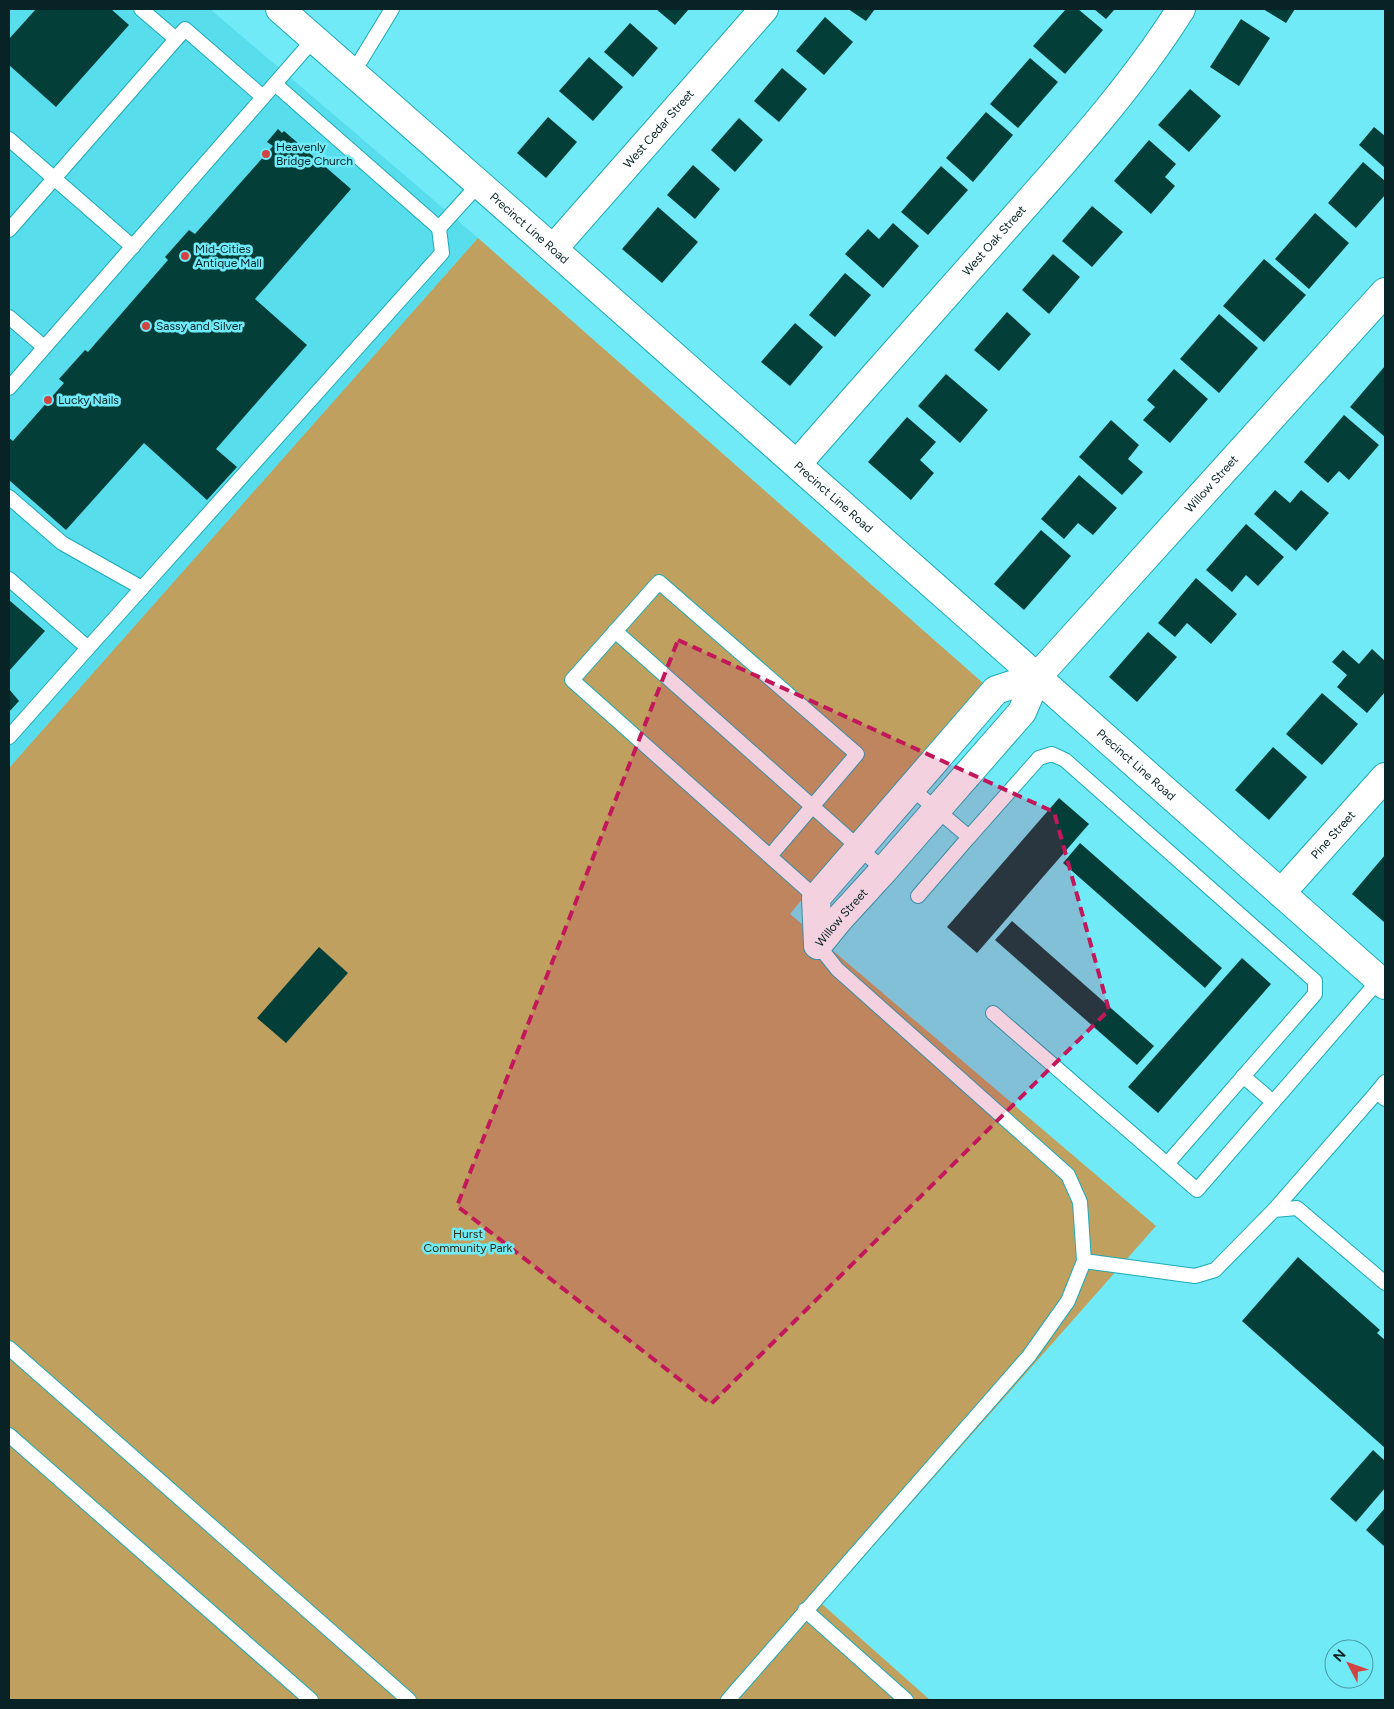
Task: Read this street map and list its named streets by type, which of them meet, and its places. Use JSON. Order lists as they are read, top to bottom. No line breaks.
{"streets":{"street":["West Cedar Street","Precinct Line Road","West Oak Street","Willow Street","Pine Street"]},"crossings":[["West Cedar Street","Precinct Line Road"],["Precinct Line Road","West Oak Street"],["Precinct Line Road","Willow Street"],["Precinct Line Road","Pine Street"]],"parks":["Hurst Community Park"],"places":["Heavenly Bridge Church","Mid-Cities Antique Mall","Sassy and Silver","Lucky Nails"],"north":"top left"}
